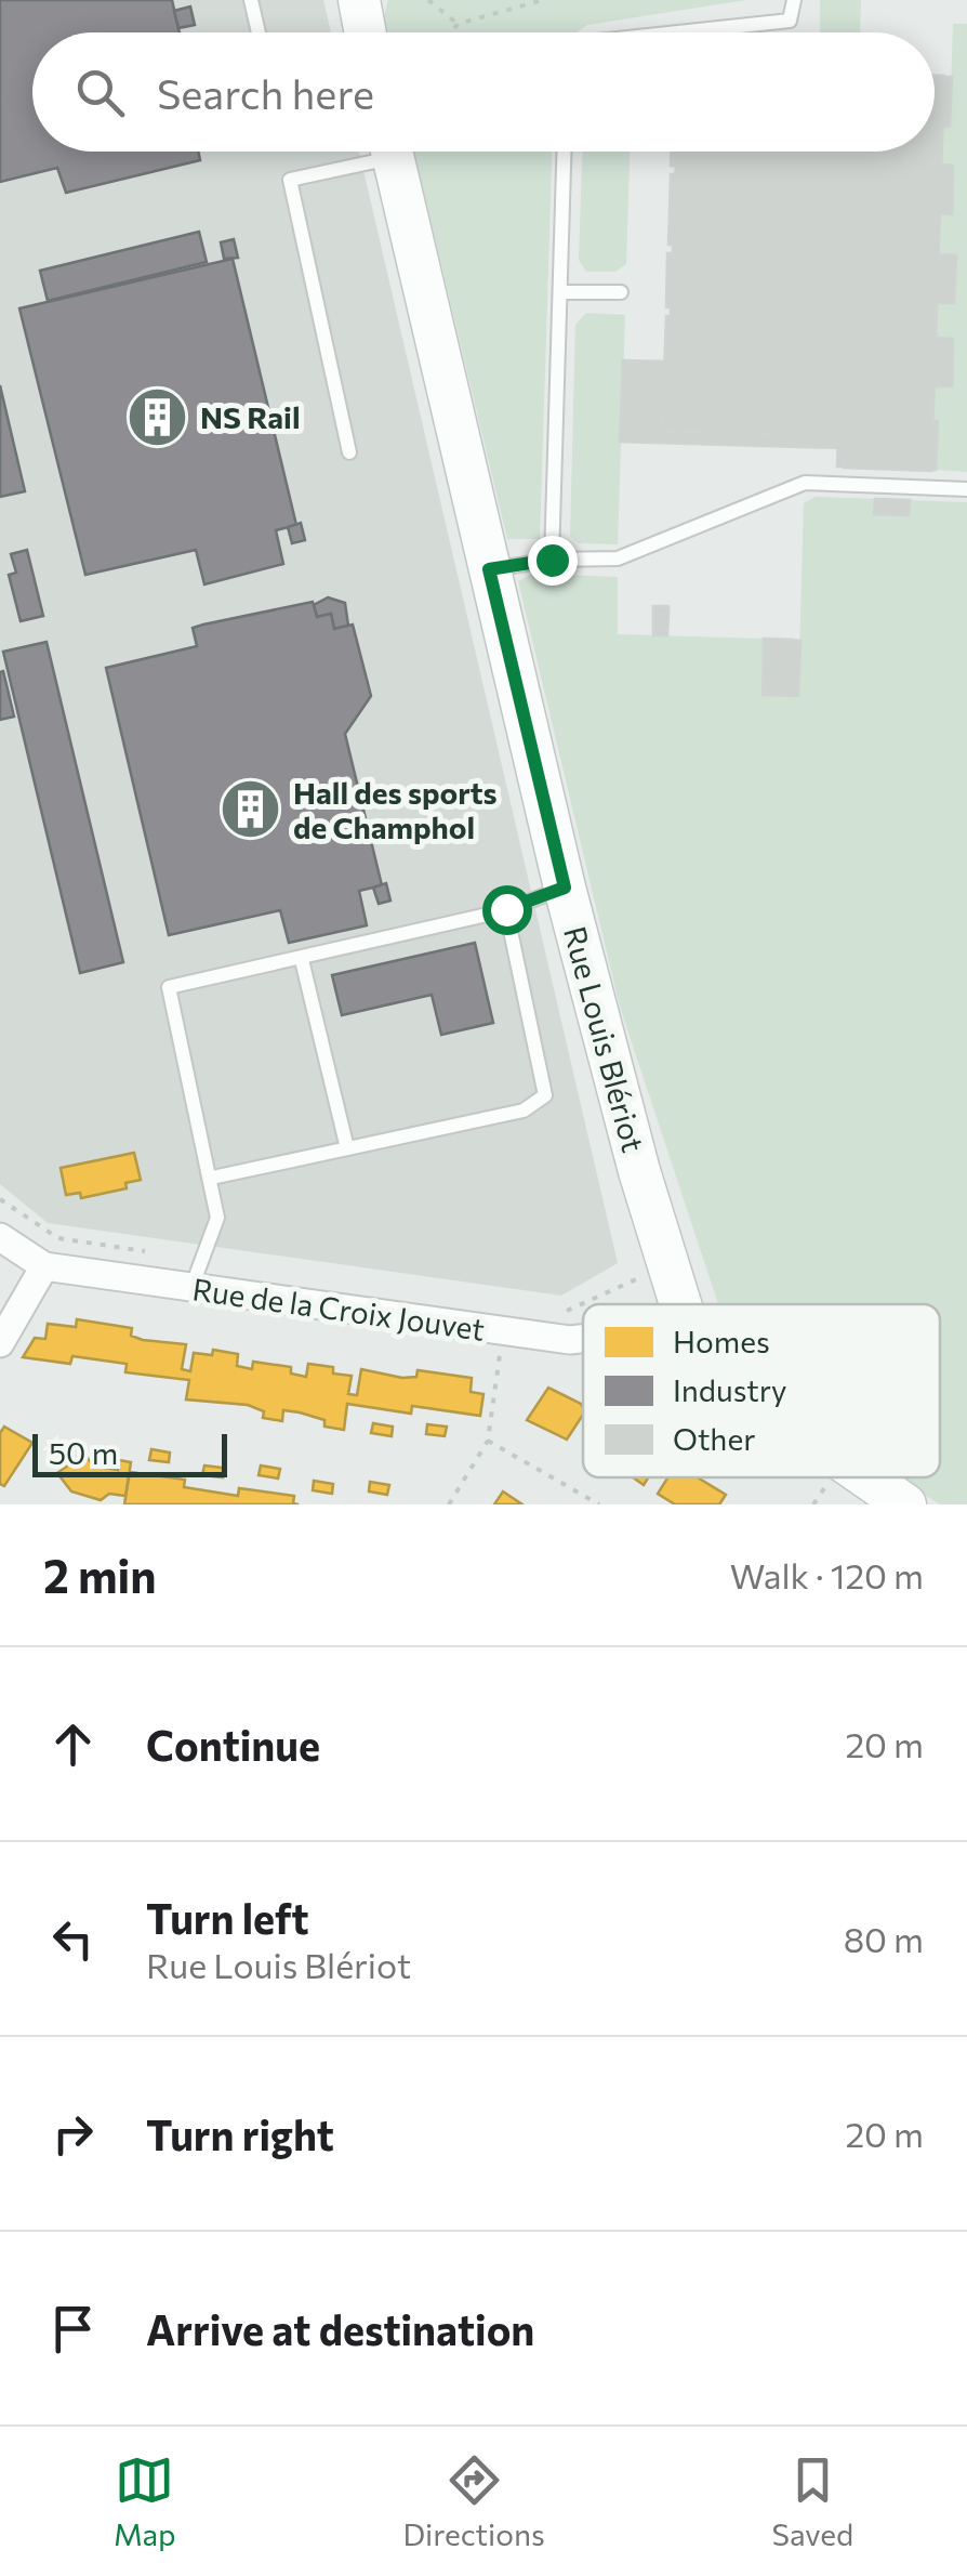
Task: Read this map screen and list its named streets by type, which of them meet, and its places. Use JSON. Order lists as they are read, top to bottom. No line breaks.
{"streets":{"street":["Rue Louis Blériot","Rue de la Croix Jouvet"]},"places":{"building":["NS Rail","Hall des sports de Champhol"]},"legend":["Homes","Industry","Other"],"scale_bar":"50 m","page":{"search":"Search here","scale":"50 m","heading":["2 min","Walk · 120 m"],"list":[["Continue","20 m"],["Turn left","Rue Louis Blériot","80 m"],["Turn right","20 m"],"Arrive at destination"],"nav":["Map","Directions","Saved"]}}
